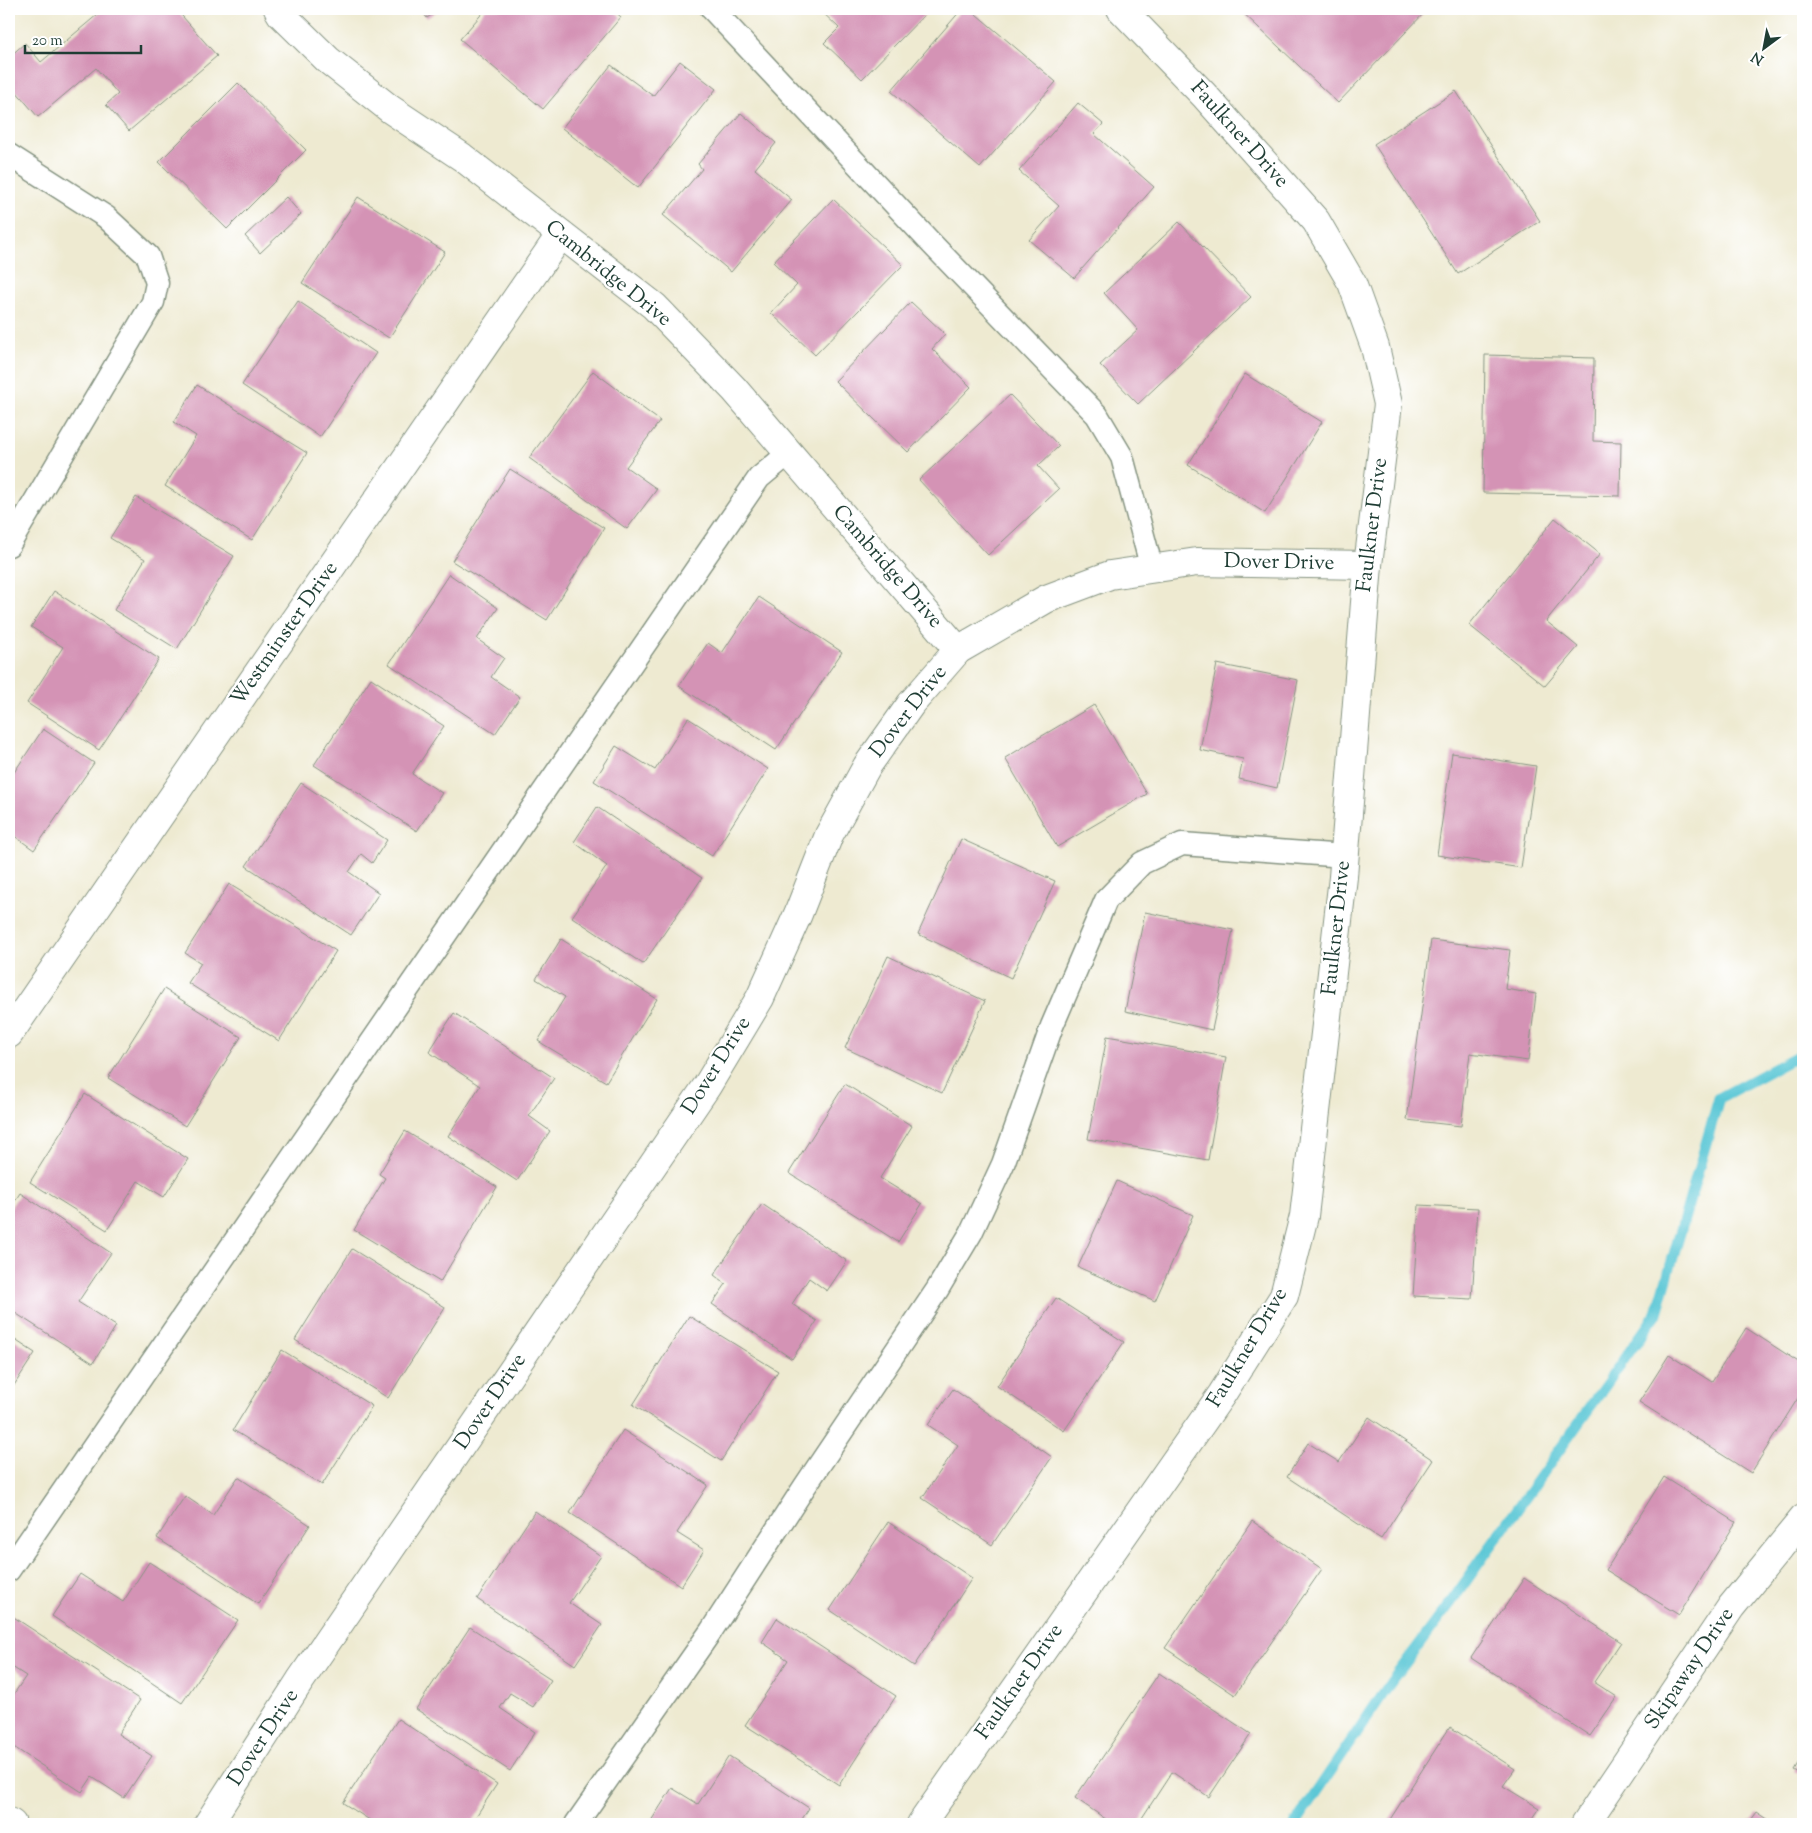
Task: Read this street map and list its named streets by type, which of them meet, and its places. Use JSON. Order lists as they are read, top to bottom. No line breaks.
{"streets":{"street":["Faulkner Drive","Cambridge Drive","Dover Drive","Westminster Drive","Skipaway Drive"]},"crossings":[["Faulkner Drive","Dover Drive"],["Cambridge Drive","Dover Drive"],["Cambridge Drive","Westminster Drive"]],"scale_bar":"20 m","north":"bottom left"}
